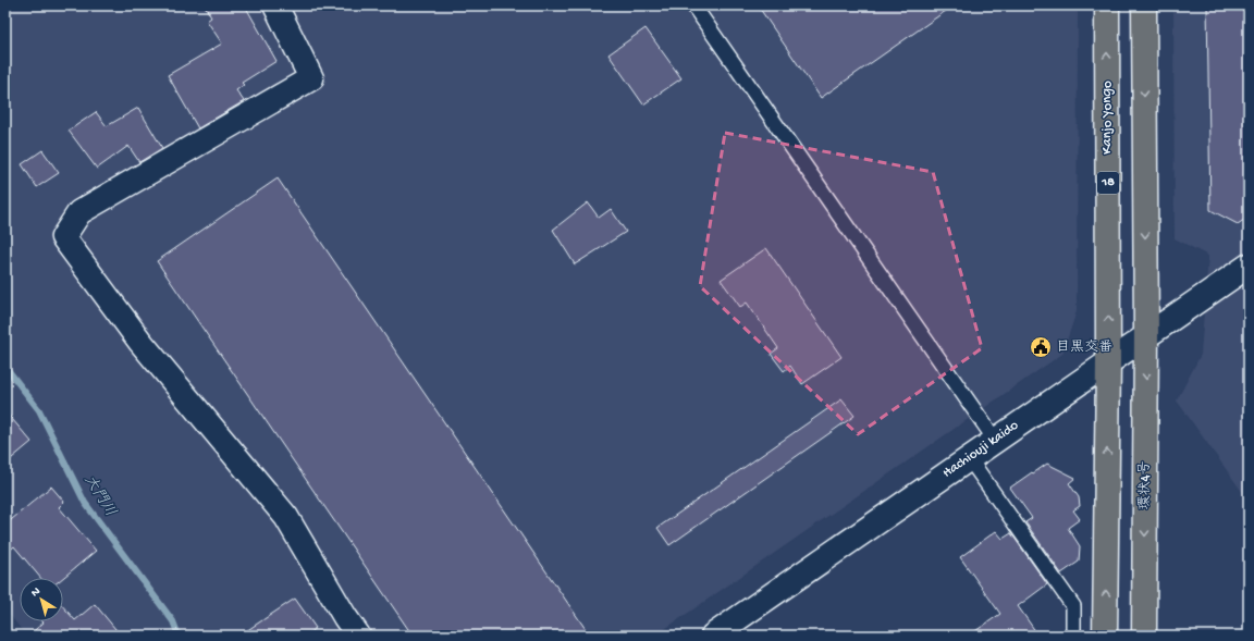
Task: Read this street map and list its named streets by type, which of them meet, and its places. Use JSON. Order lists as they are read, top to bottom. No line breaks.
{"streets":{"main road":["Kanjo Yongo","18","環状4号"],"street":["Hachiouji kaido"]},"crossings":[["Kanjo Yongo","18"],["Kanjo Yongo","Hachiouji kaido"],["18","Hachiouji kaido"],["Hachiouji kaido","環状4号"]],"water":["大門川"],"places":{"public building":["目黒交番"]},"north":"top left"}
